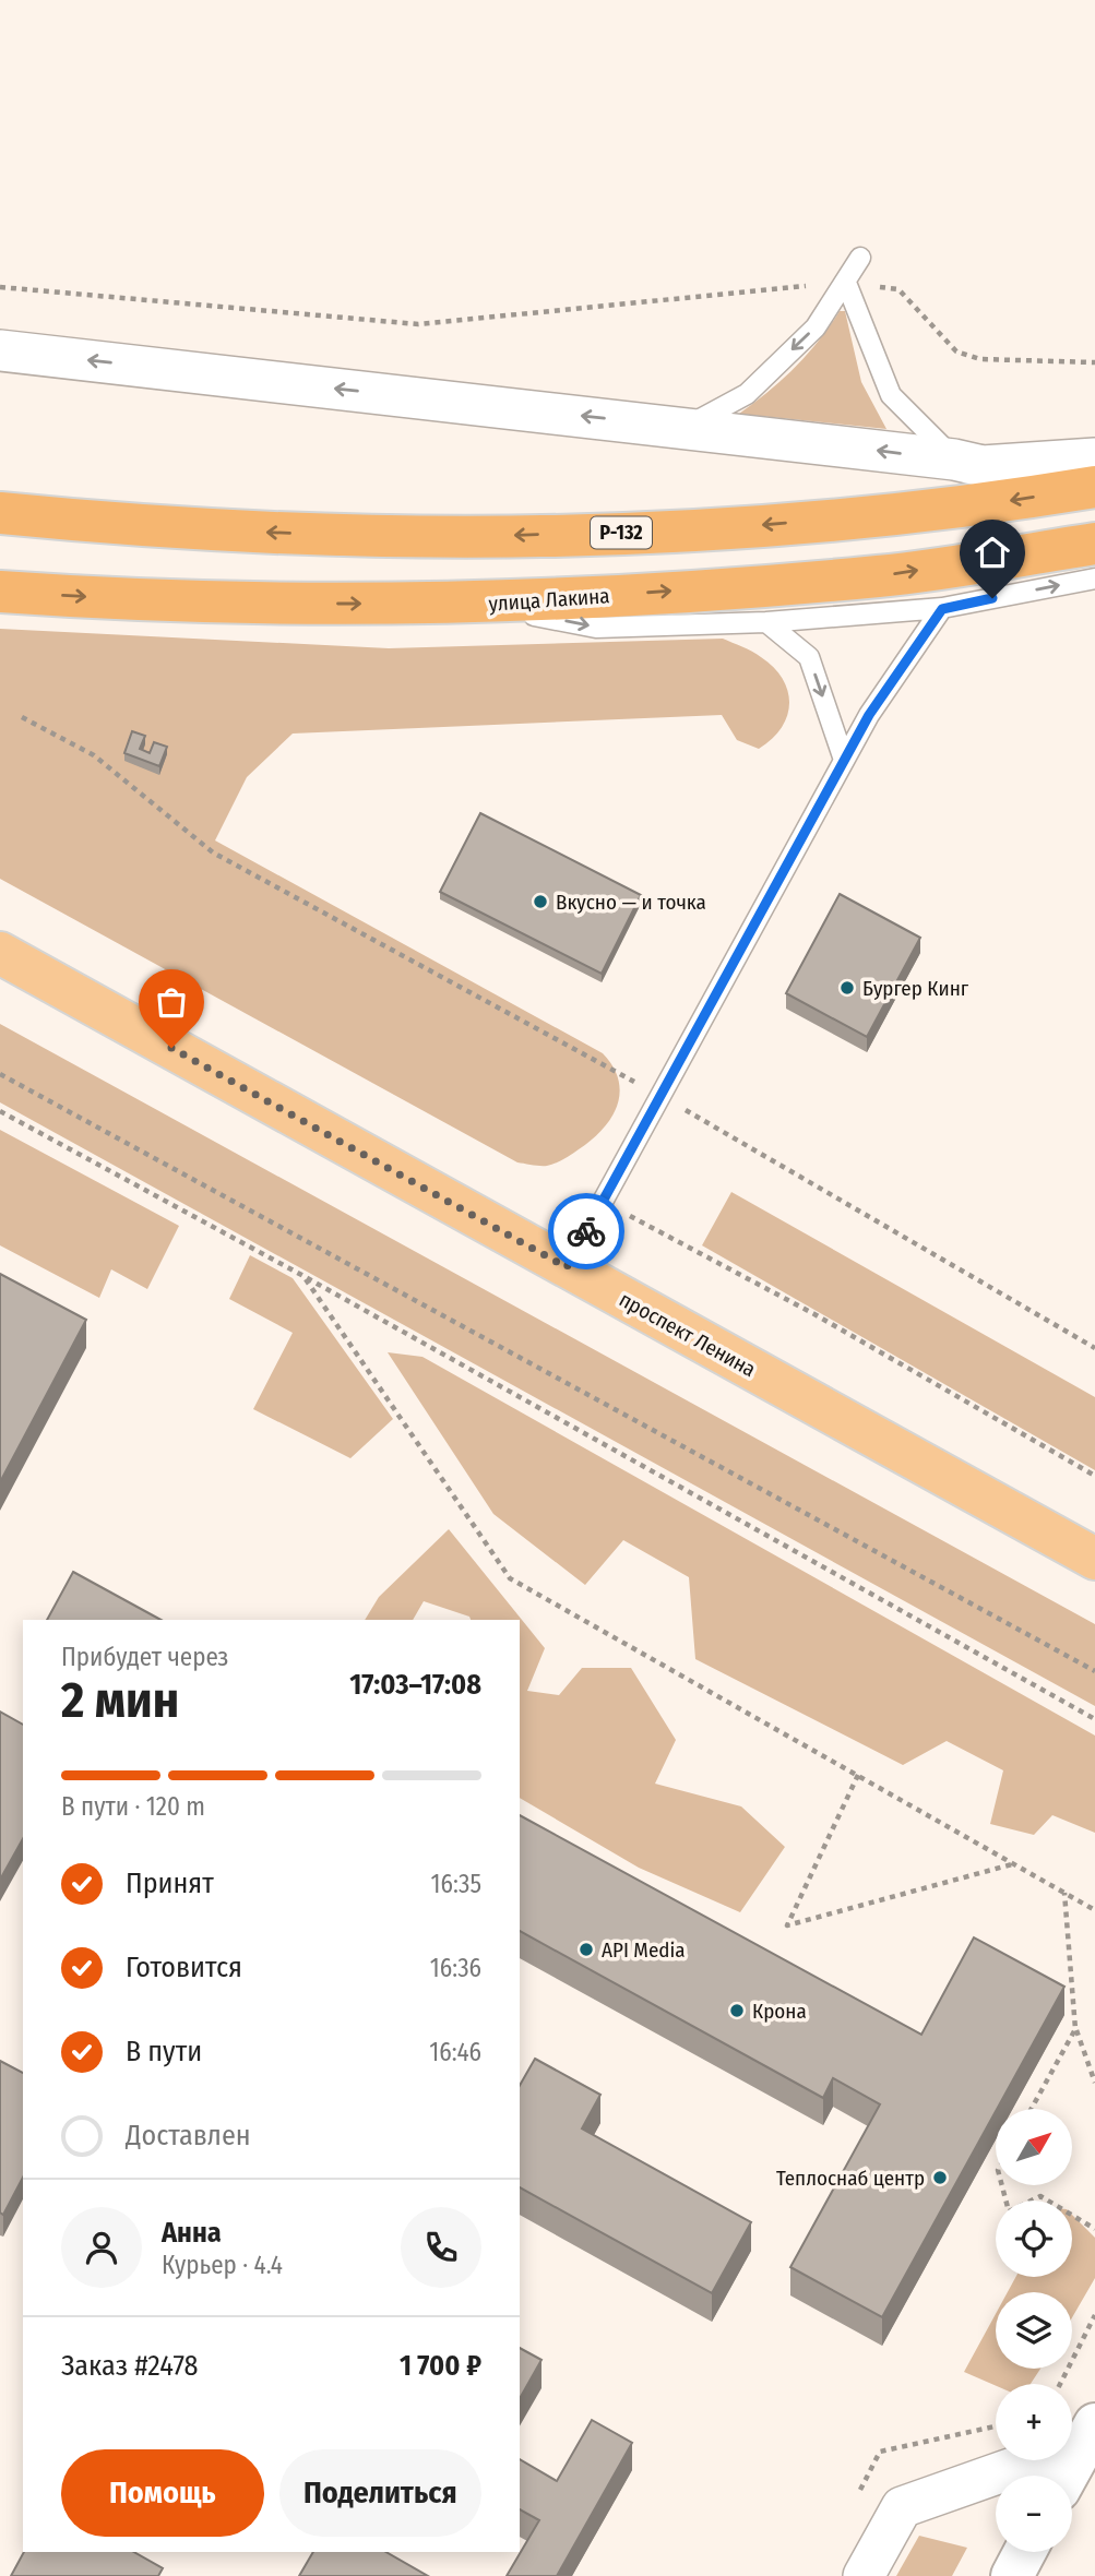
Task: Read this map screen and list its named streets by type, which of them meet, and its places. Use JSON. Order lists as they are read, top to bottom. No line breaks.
{"streets":{"highway":["Р-132","улица Лакина"],"main road":["проспект Ленина"]},"places":["Вкусно — и точка","Бургер Кинг","API Media","Крона","Теплоснаб центр"],"north":"top right","page":{"heading":["2 мин","Прибудет через","17:03–17:08"],"panel":["Анна","Курьер · 4.4","Заказ #2478","1 700 ₽"],"bar":"В пути · 120 m","list":[["Принят","16:35"],["Готовится","16:36"],["В пути","16:46"],"Доставлен"],"map_buttons":["+","−"],"buttons":["Помощь","Поделиться"]}}
